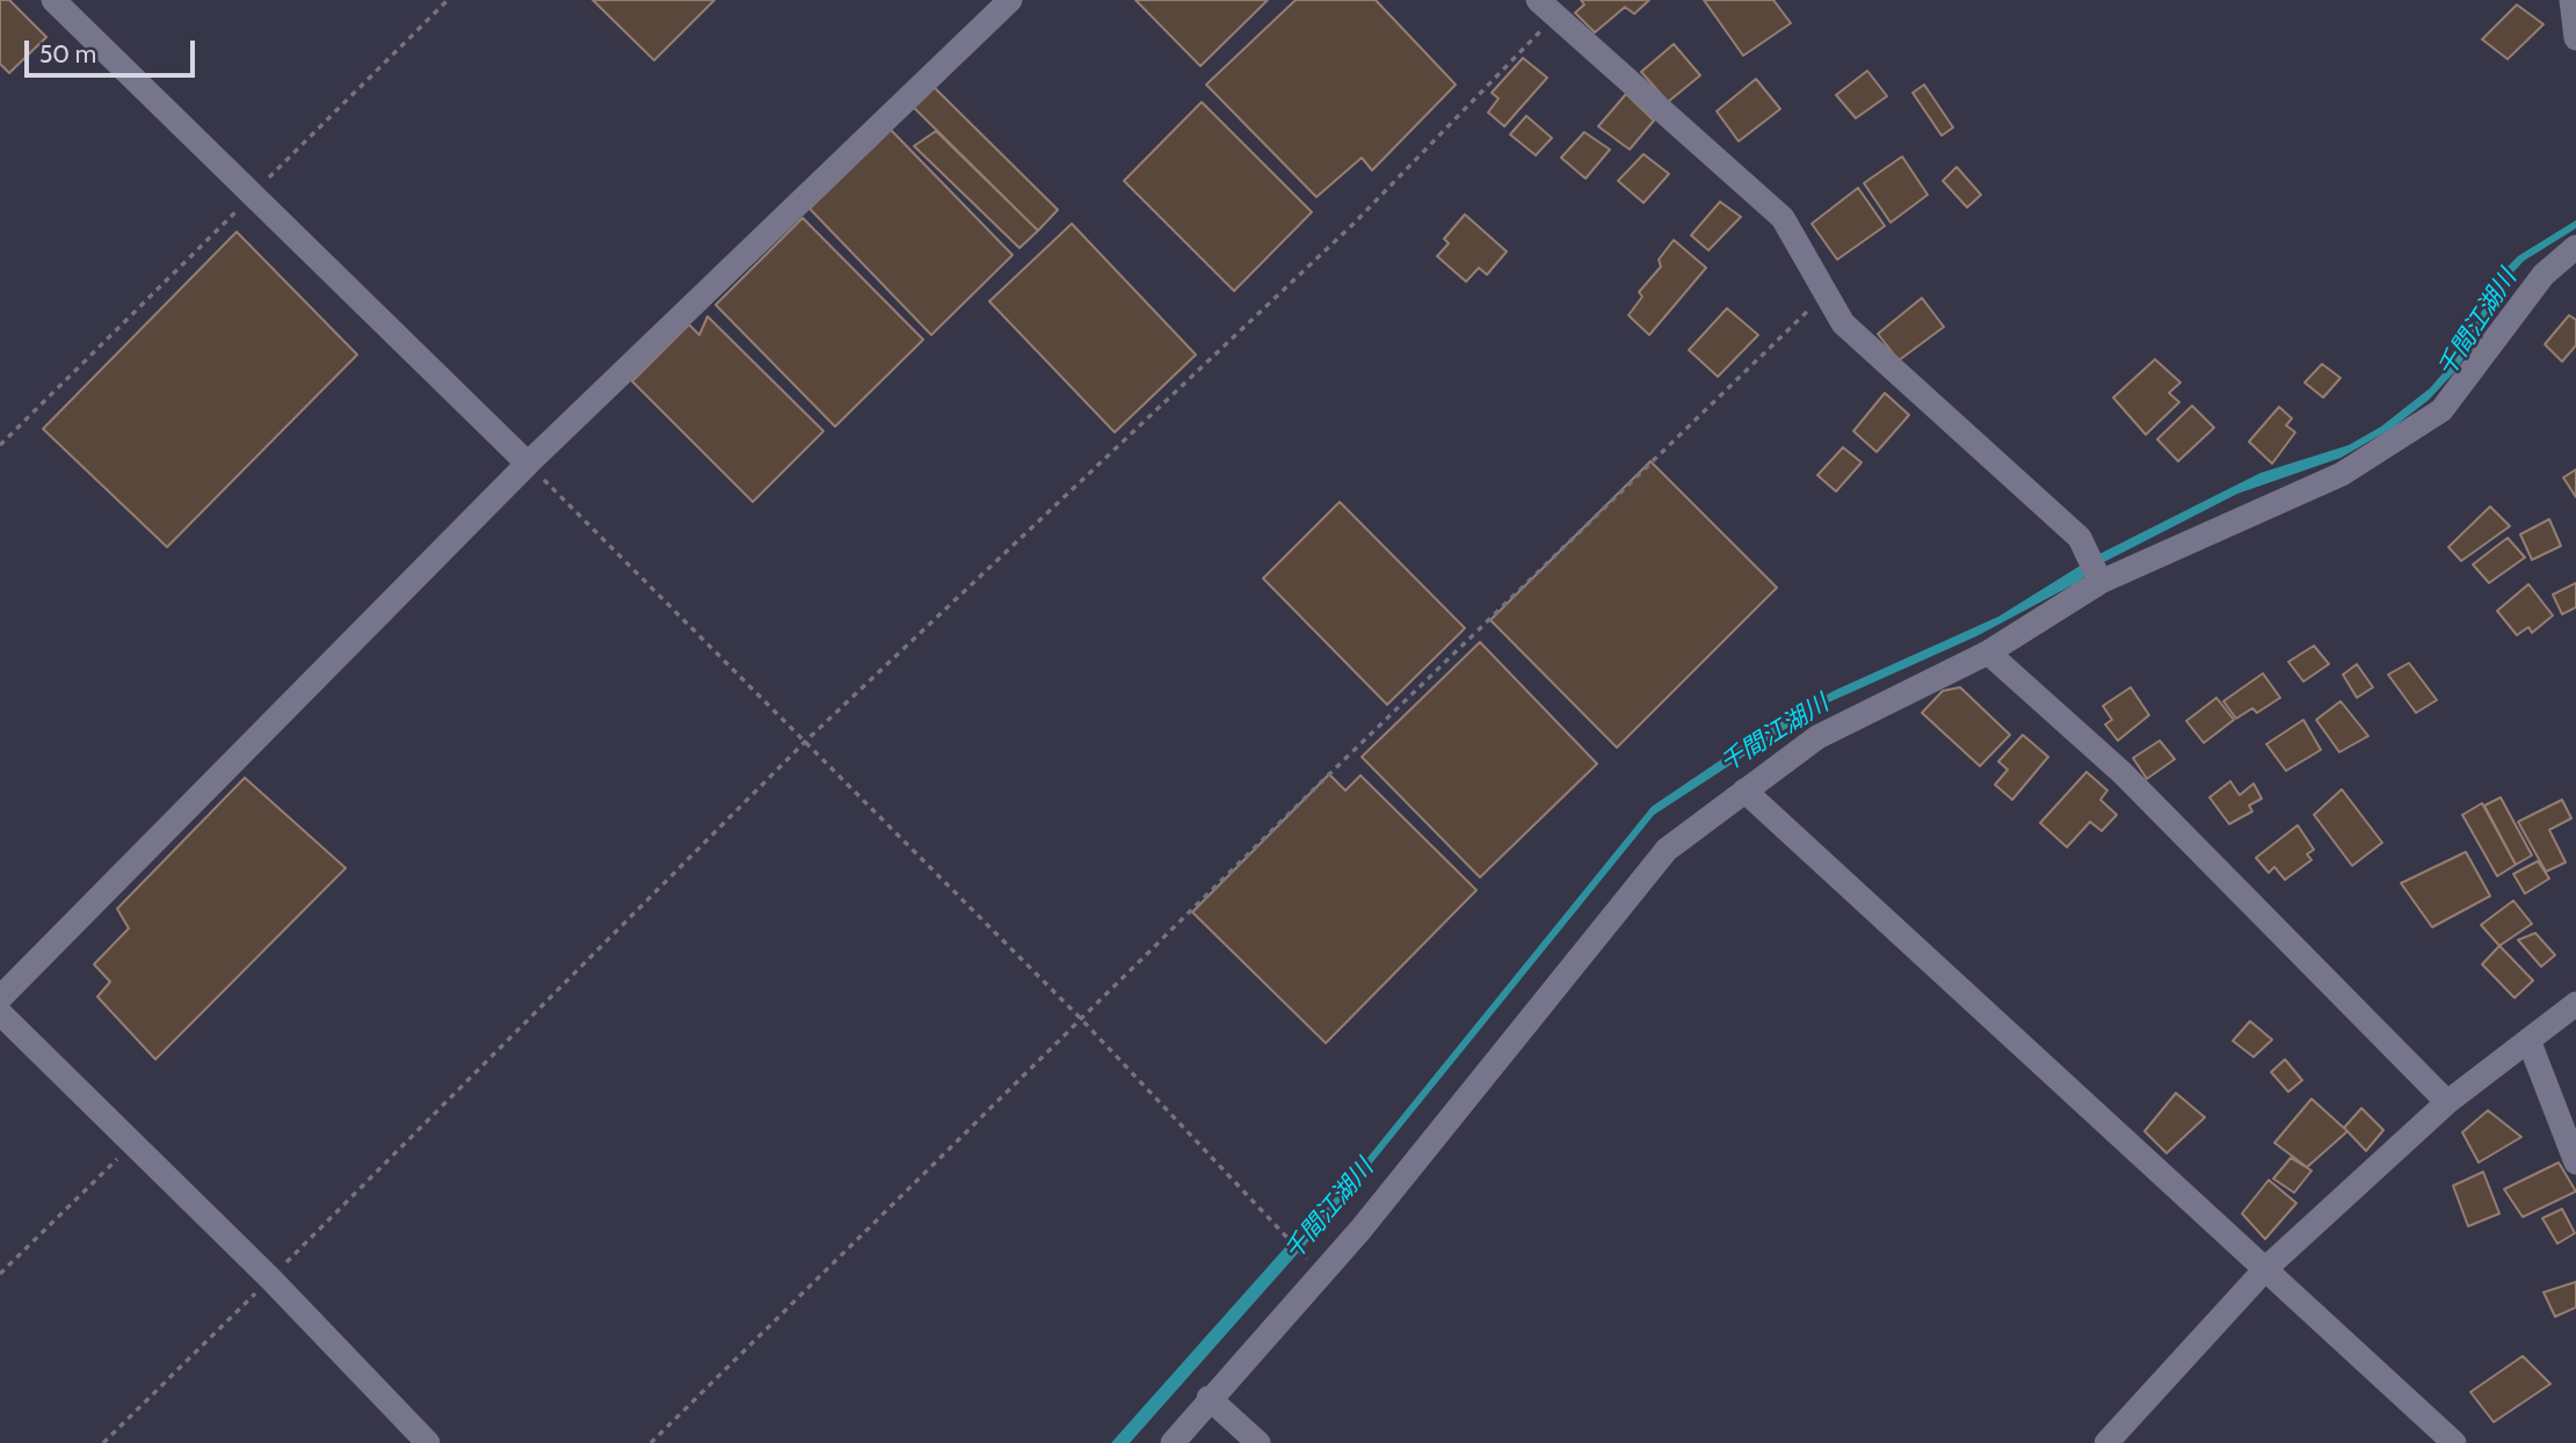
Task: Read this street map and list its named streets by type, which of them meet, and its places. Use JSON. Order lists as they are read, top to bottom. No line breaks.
{"water":["千間江湖川"],"scale_bar":"50 m"}
